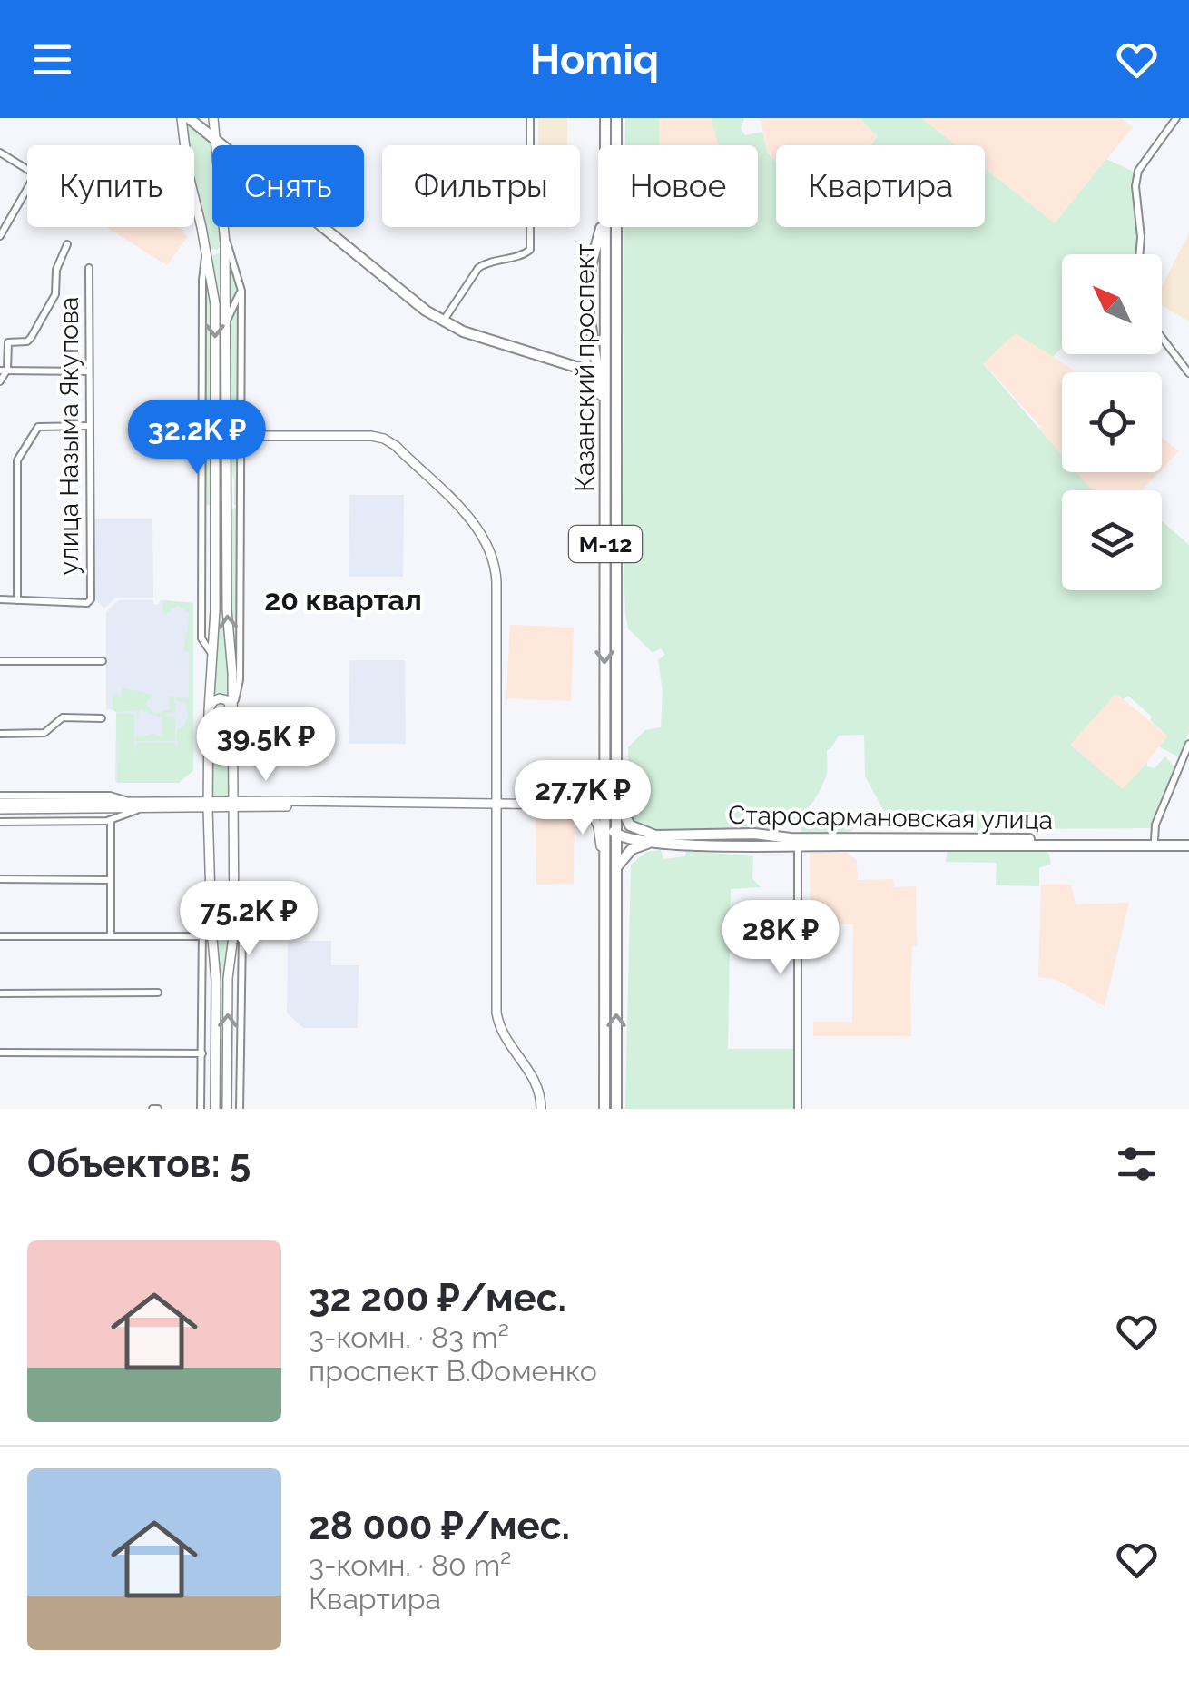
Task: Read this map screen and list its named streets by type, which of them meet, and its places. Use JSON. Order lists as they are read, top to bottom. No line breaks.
{"streets":{"main road":["Казанский проспект","М-12","Старосармановская улица"],"street":["улица Назыма Якупова"]},"crossings":[["Казанский проспект","Старосармановская улица"]],"districts":["20 квартал"],"north":"top left","page":{"header":"Homiq","chip":["Купить","Снять","Фильтры","Новое","Квартира"],"price":["32.2K ₽","39.5K ₽","27.7K ₽","75.2K ₽","28K ₽"],"heading":"Объектов: 5","list":[{"name":"32 200 ₽/мес.","note":"3-комн. · 83 m² · проспект В.Фоменко"},{"name":"28 000 ₽/мес.","note":"3-комн. · 80 m² · Квартира"}]}}
